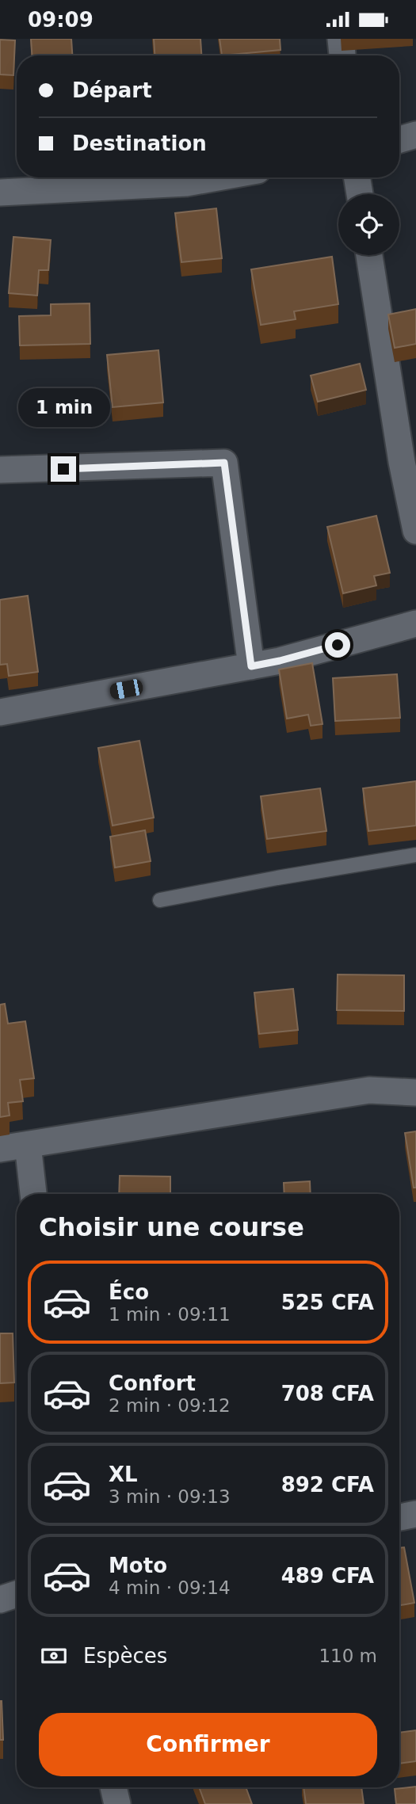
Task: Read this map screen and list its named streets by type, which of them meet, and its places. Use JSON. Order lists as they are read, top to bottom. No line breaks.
{"page":{"status":"09:09","banner":["Départ","Destination"],"bubble":"1 min","heading":"Choisir une course","list":[{"name":"Éco","note":"1 min · 09:11","value":"525 CFA"},{"name":"Confort","note":"2 min · 09:12","value":"708 CFA"},{"name":"XL","note":"3 min · 09:13","value":"892 CFA"},{"name":"Moto","note":"4 min · 09:14","value":"489 CFA"}],"pay":["Espèces","110 m"],"buttons":"Confirmer"}}
